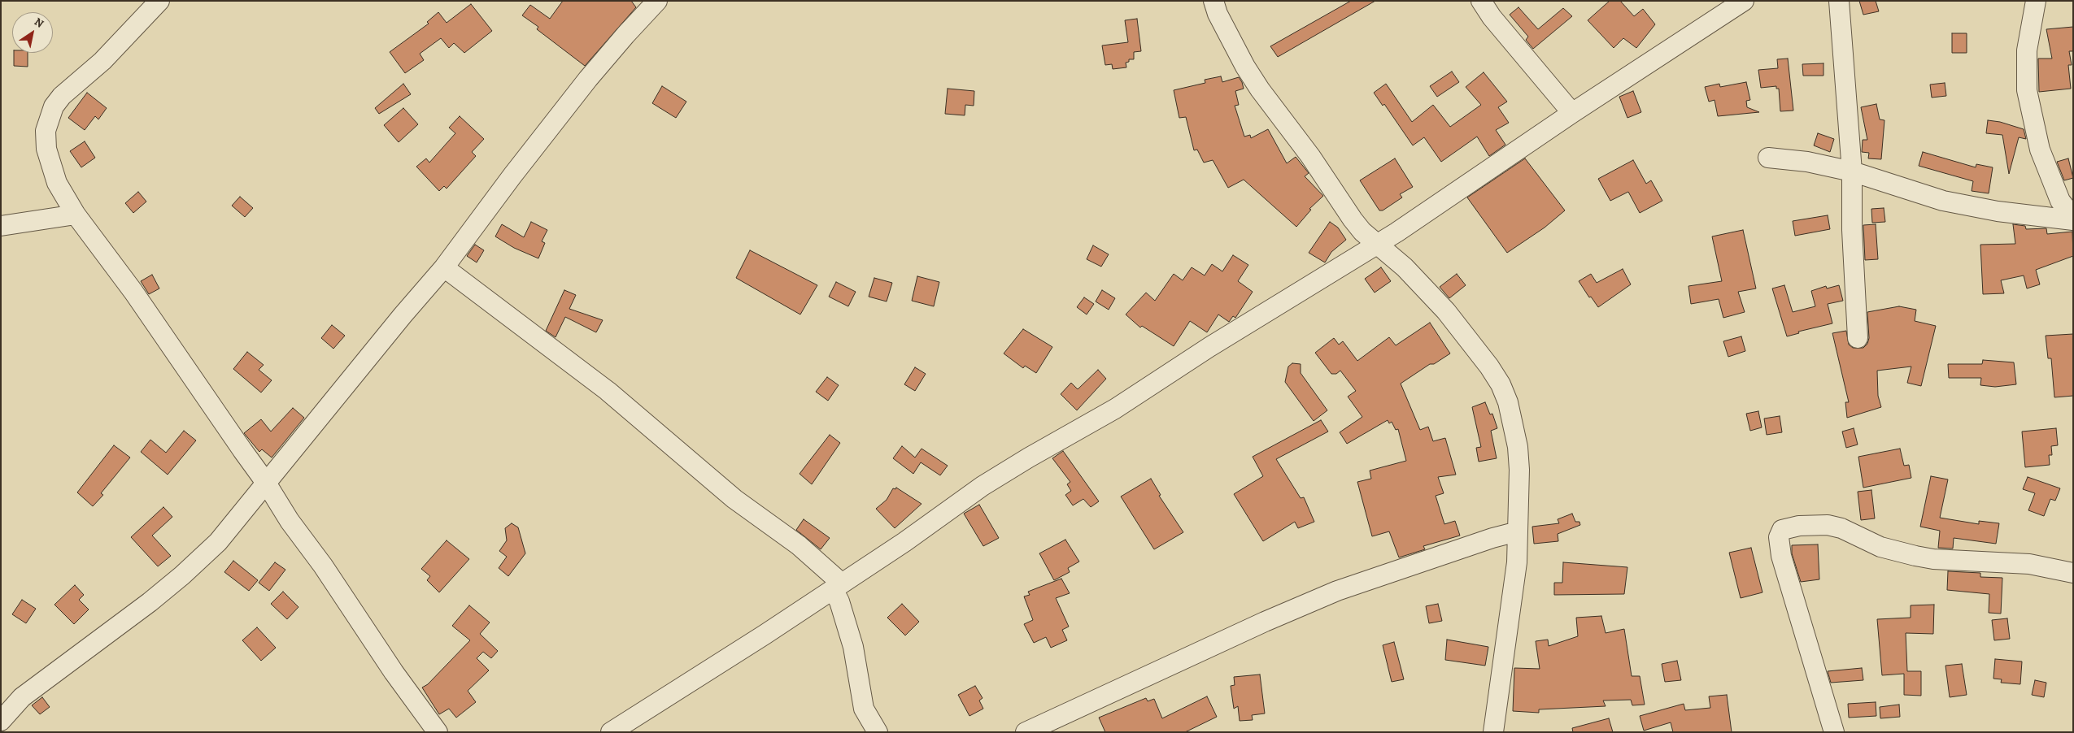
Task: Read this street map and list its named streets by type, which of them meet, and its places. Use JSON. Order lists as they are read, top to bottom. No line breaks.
{"north":"top right"}
